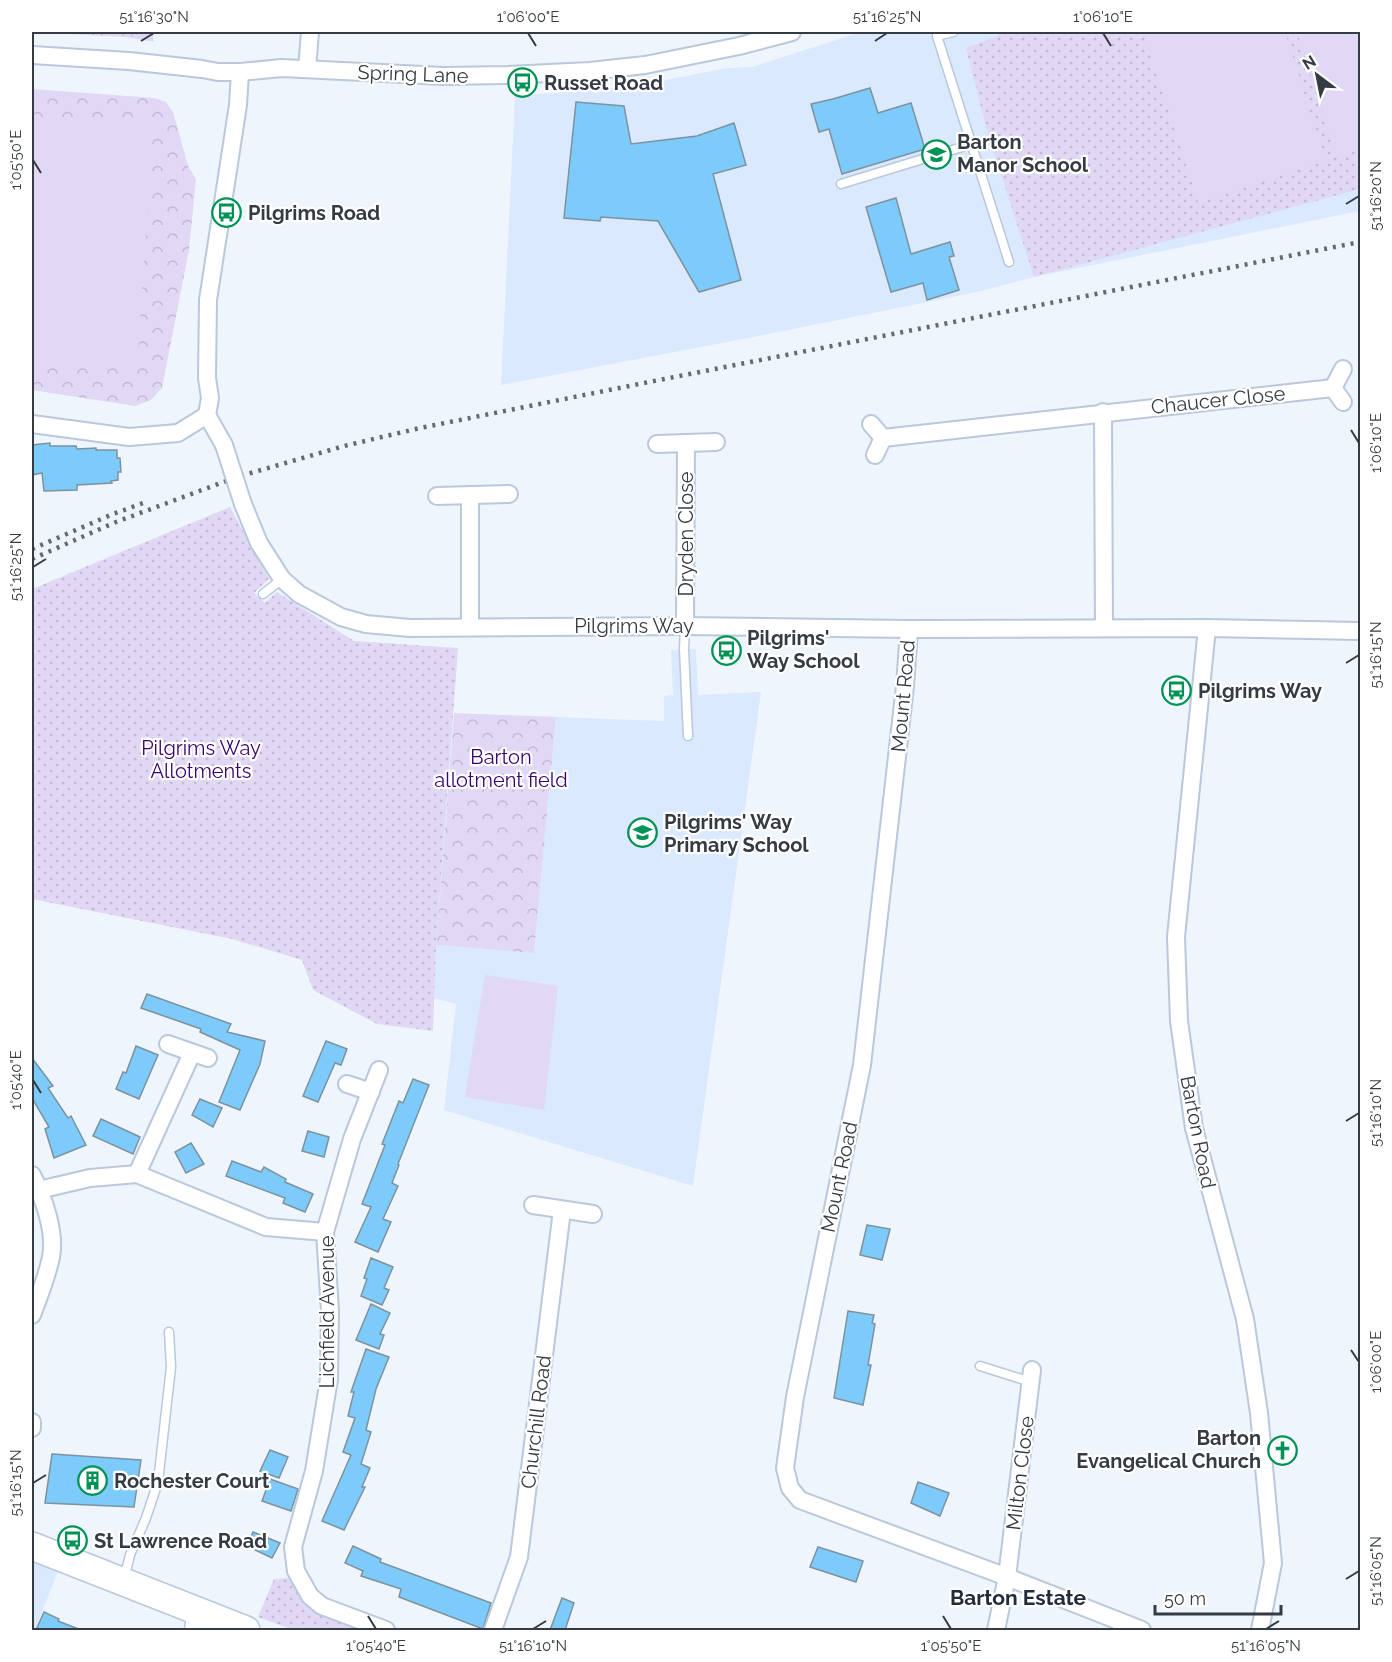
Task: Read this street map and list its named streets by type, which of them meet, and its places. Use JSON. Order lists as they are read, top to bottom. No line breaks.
{"streets":{"street":["Spring Lane","Chaucer Close","Dryden Close","Pilgrims Way","Mount Road","Barton Road","Lichfield Avenue","Churchill Road","Milton Close"]},"crossings":[["Dryden Close","Pilgrims Way"],["Pilgrims Way","Mount Road"],["Pilgrims Way","Barton Road"],["Mount Road","Milton Close"]],"districts":["Barton Estate"],"parks":["Pilgrims Way Allotments","Barton allotment field"],"places":{"bus stop":["Russet Road","Pilgrims Road","Pilgrims' Way School","Pilgrims Way","St Lawrence Road"],"school or university":["Barton Manor School","Pilgrims' Way Primary School"],"church":["Barton Evangelical Church"],"building":["Rochester Court"]},"scale_bar":"50 m","north":"top left","coordinates":["51°16'30\"N","1°06'00\"E","51°16'25\"N","1°06'10\"E","1°05'50\"E","51°16'20\"N","51°16'15\"N","1°05'40\"E","51°16'10\"N","51°16'05\"N"]}
